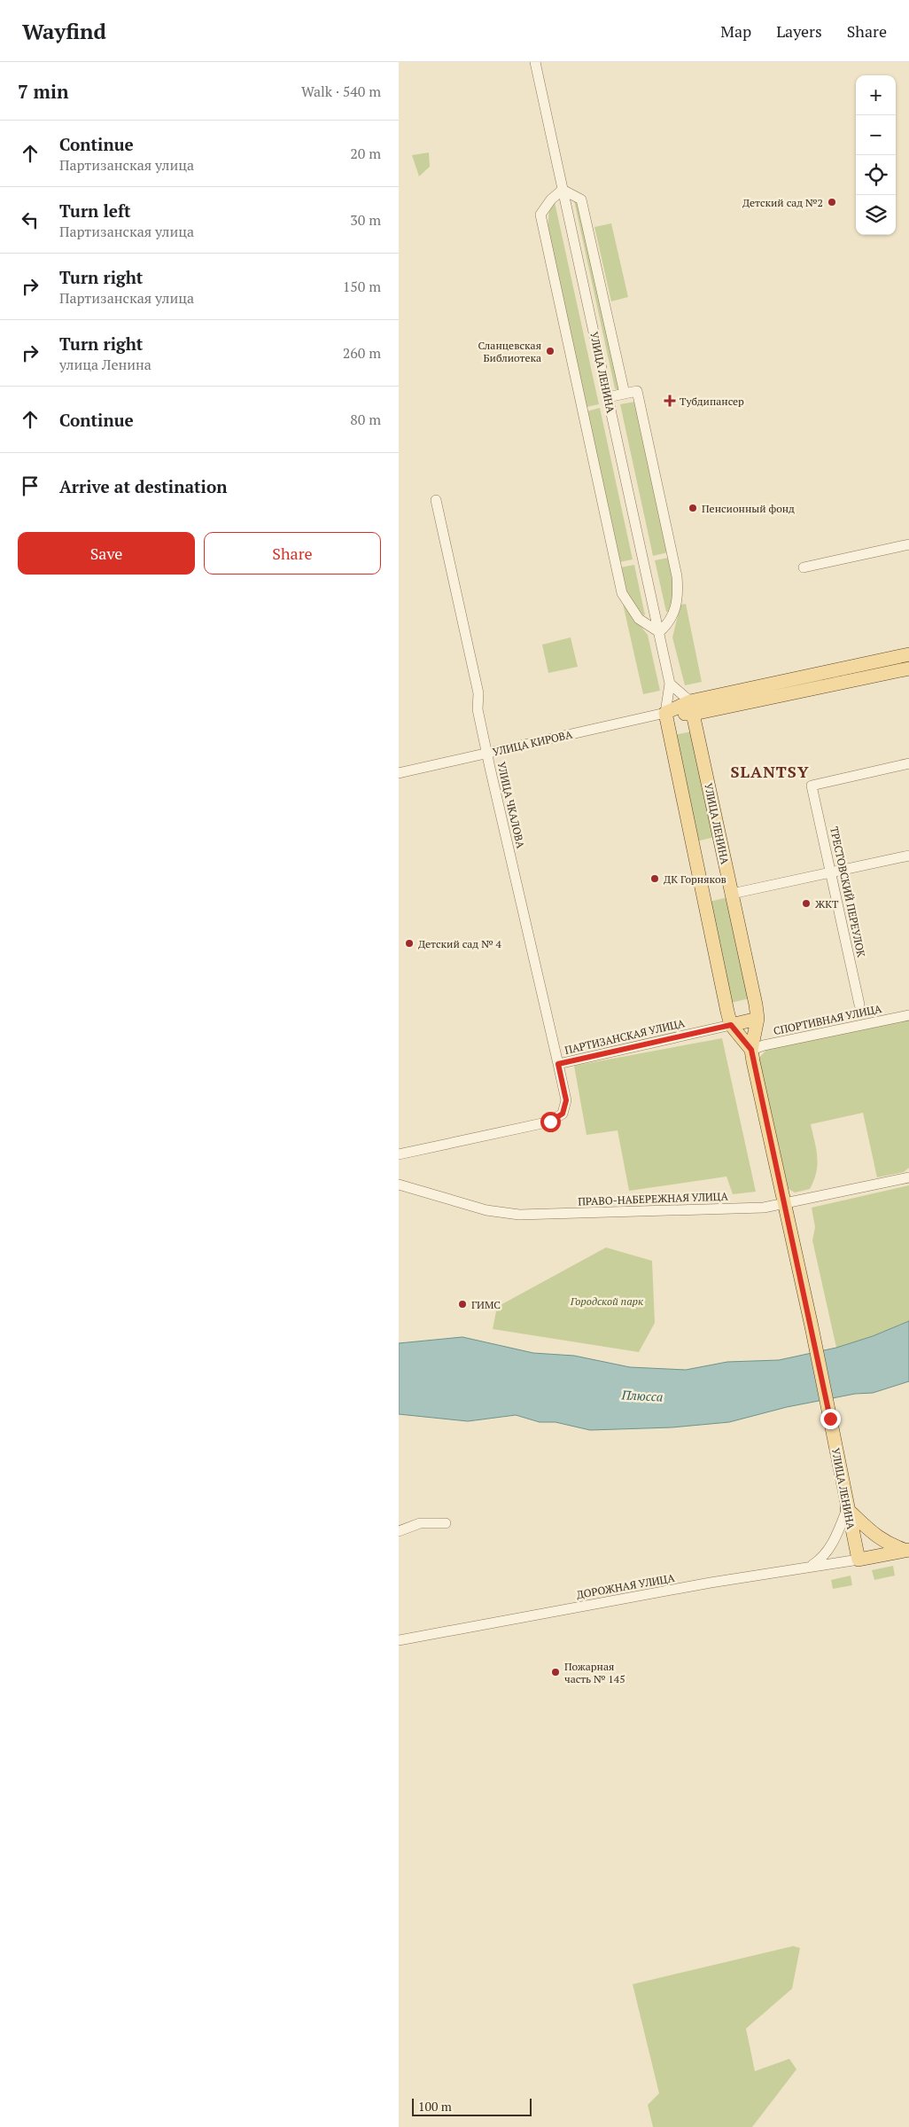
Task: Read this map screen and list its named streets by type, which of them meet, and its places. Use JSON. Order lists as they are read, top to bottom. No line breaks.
{"streets":{"main road":["УЛИЦА ЛЕНИНА","УЛИЦА КИРОВА"],"street":["УЛИЦА ЧКАЛОВА","ТРЕСТОВСКИЙ ПЕРЕУЛОК","СПОРТИВНАЯ УЛИЦА","ПАРТИЗАНСКАЯ УЛИЦА","ПРАВО-НАБЕРЕЖНАЯ УЛИЦА","ДОРОЖНАЯ УЛИЦА"]},"crossings":[["УЛИЦА ЛЕНИНА","УЛИЦА КИРОВА"],["УЛИЦА ЛЕНИНА","СПОРТИВНАЯ УЛИЦА"],["УЛИЦА ЛЕНИНА","ПАРТИЗАНСКАЯ УЛИЦА"],["УЛИЦА ЛЕНИНА","ПРАВО-НАБЕРЕЖНАЯ УЛИЦА"],["УЛИЦА ЛЕНИНА","ДОРОЖНАЯ УЛИЦА"],["УЛИЦА КИРОВА","УЛИЦА ЧКАЛОВА"],["УЛИЦА ЧКАЛОВА","ПАРТИЗАНСКАЯ УЛИЦА"]],"districts":["SLANTSY"],"water":["Плюсса"],"parks":["Городской парк"],"places":{"other":["Детский сад №2","Сланцевская Библиотека","Пенсионный фонд","ДК Горняков","ЖКТ","Детский сад № 4","ГИМС","Пожарная часть № 145"],"health":["Тубдипансер"]},"scale_bar":"100 m","page":{"header":"Wayfind","nav":["Map","Layers","Share"],"heading":["7 min","Walk · 540 m"],"map_buttons":["+","−"],"list":[["Continue","Партизанская улица","20 m"],["Turn left","Партизанская улица","30 m"],["Turn right","Партизанская улица","150 m"],["Turn right","улица Ленина","260 m"],["Continue","80 m"],"Arrive at destination"],"buttons":["Save","Share"],"scale":"100 m"}}
